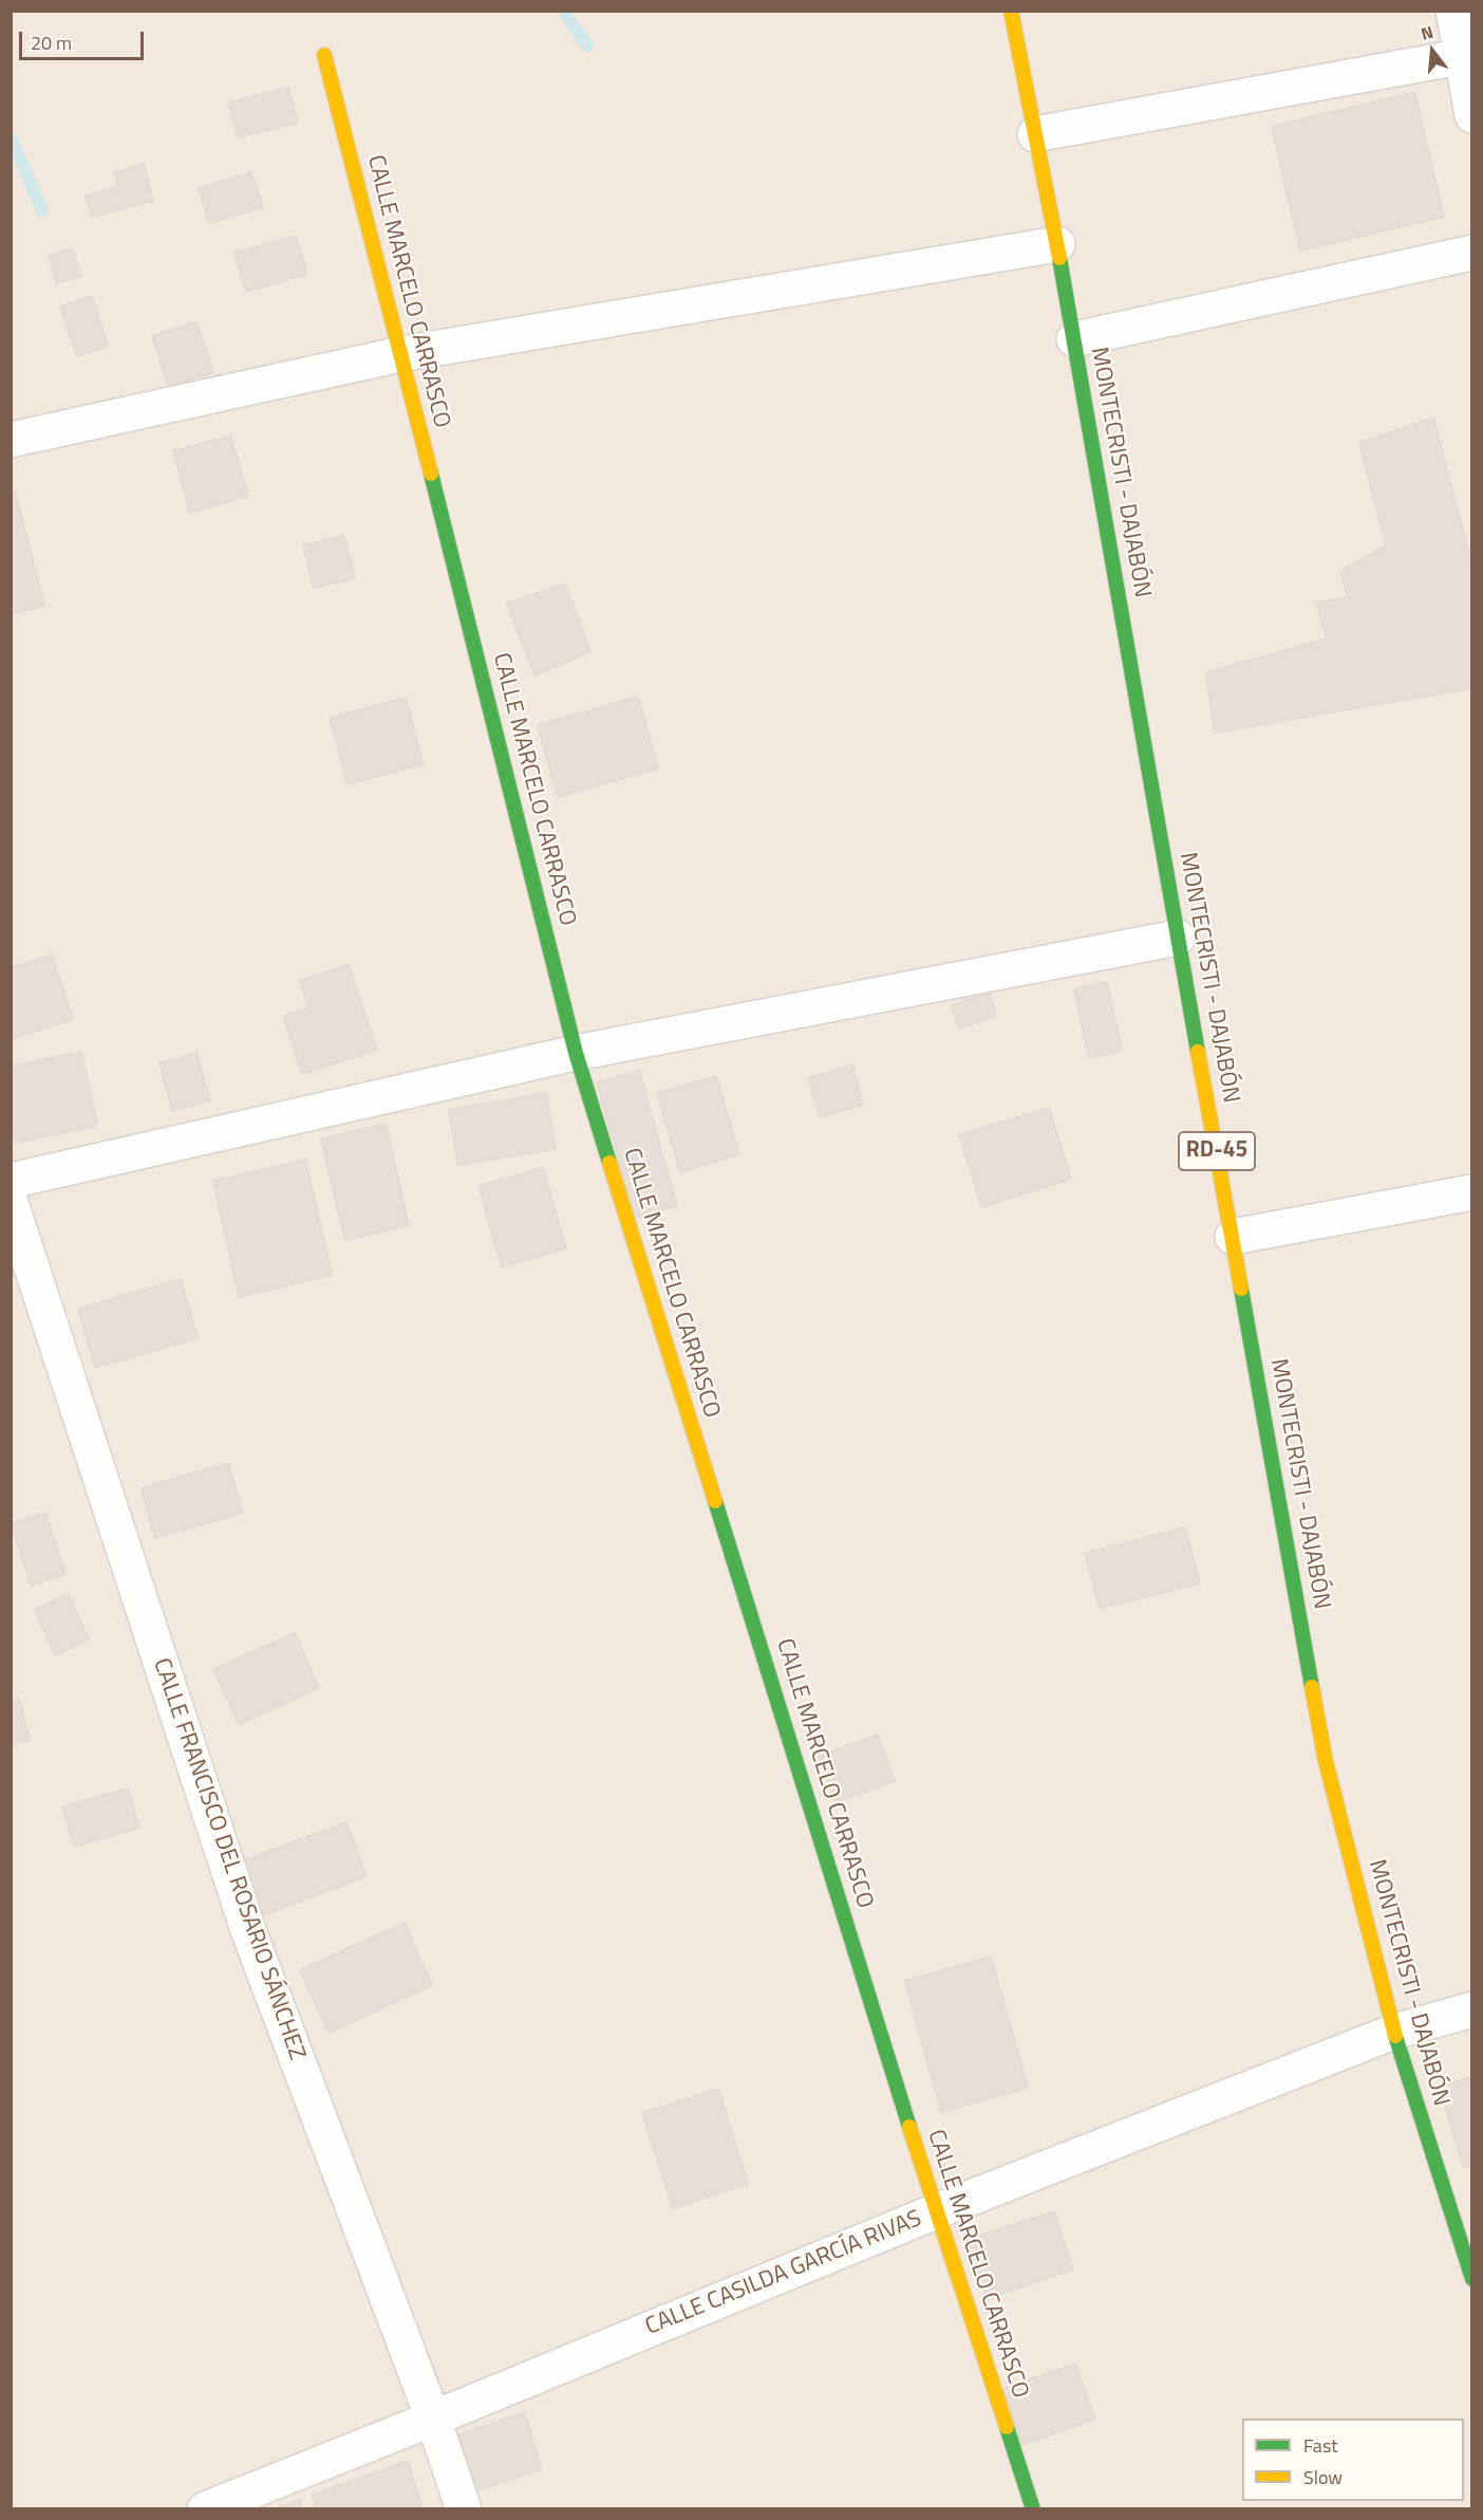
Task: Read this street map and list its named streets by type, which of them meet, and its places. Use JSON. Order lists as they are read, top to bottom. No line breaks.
{"streets":{"street":["CALLE MARCELO CARRASCO","MONTECRISTI - DAJABÓN","RD-45","CALLE FRANCISCO DEL ROSARIO SÁNCHEZ","CALLE CASILDA GARCÍA RIVAS"]},"crossings":[["CALLE MARCELO CARRASCO","CALLE CASILDA GARCÍA RIVAS"],["MONTECRISTI - DAJABÓN","CALLE CASILDA GARCÍA RIVAS"],["CALLE FRANCISCO DEL ROSARIO SÁNCHEZ","CALLE CASILDA GARCÍA RIVAS"]],"legend":["Fast","Slow"],"scale_bar":"20 m","north":"top"}
